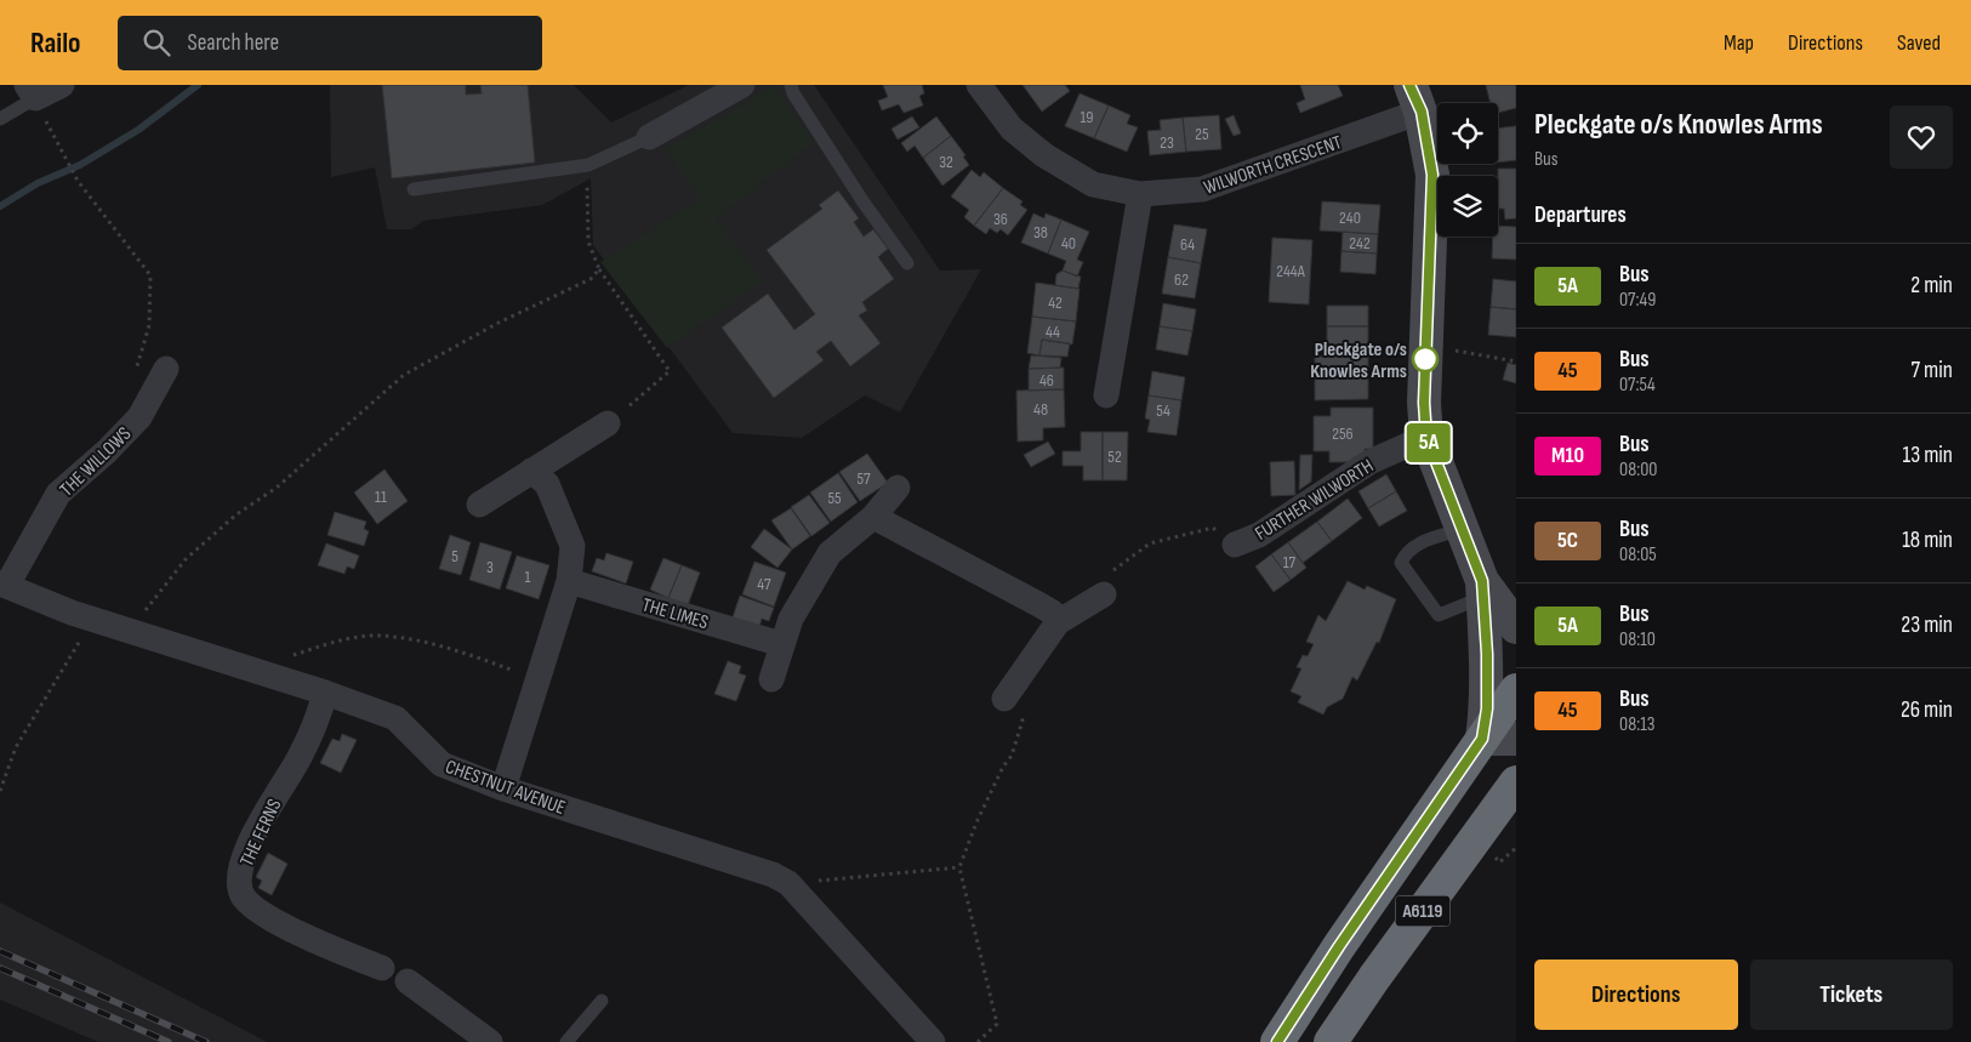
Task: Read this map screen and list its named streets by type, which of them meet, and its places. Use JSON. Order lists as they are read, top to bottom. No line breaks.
{"streets":{"highway":["A6119"],"street":["WILWORTH CRESCENT","THE WILLOWS","FURTHER WILWORTH","THE LIMES","CHESTNUT AVENUE","THE FERNS"]},"crossings":[["THE WILLOWS","CHESTNUT AVENUE"],["CHESTNUT AVENUE","THE FERNS"]],"places":["Pleckgate o/s Knowles Arms"],"lines":["bus line 5A"],"house_numbers":["19","25","23","32","240","36","38","40","242","64","244A","62","42","44","46","48","54","256","52","57","11","55","5","17","3","1","47"],"page":{"header":"Railo","search":"Search here","nav":["Map","Directions","Saved"],"on_map":"5A","heading":[["Pleckgate o/s Knowles Arms","Bus"],"Departures"],"list":[{"mark":"5A","name":"Bus","note":"07:49","value":"2 min"},{"mark":"45","name":"Bus","note":"07:54","value":"7 min"},{"mark":"M10","name":"Bus","note":"08:00","value":"13 min"},{"mark":"5C","name":"Bus","note":"08:05","value":"18 min"},{"mark":"5A","name":"Bus","note":"08:10","value":"23 min"},{"mark":"45","name":"Bus","note":"08:13","value":"26 min"}],"buttons":["Directions","Tickets"]}}
